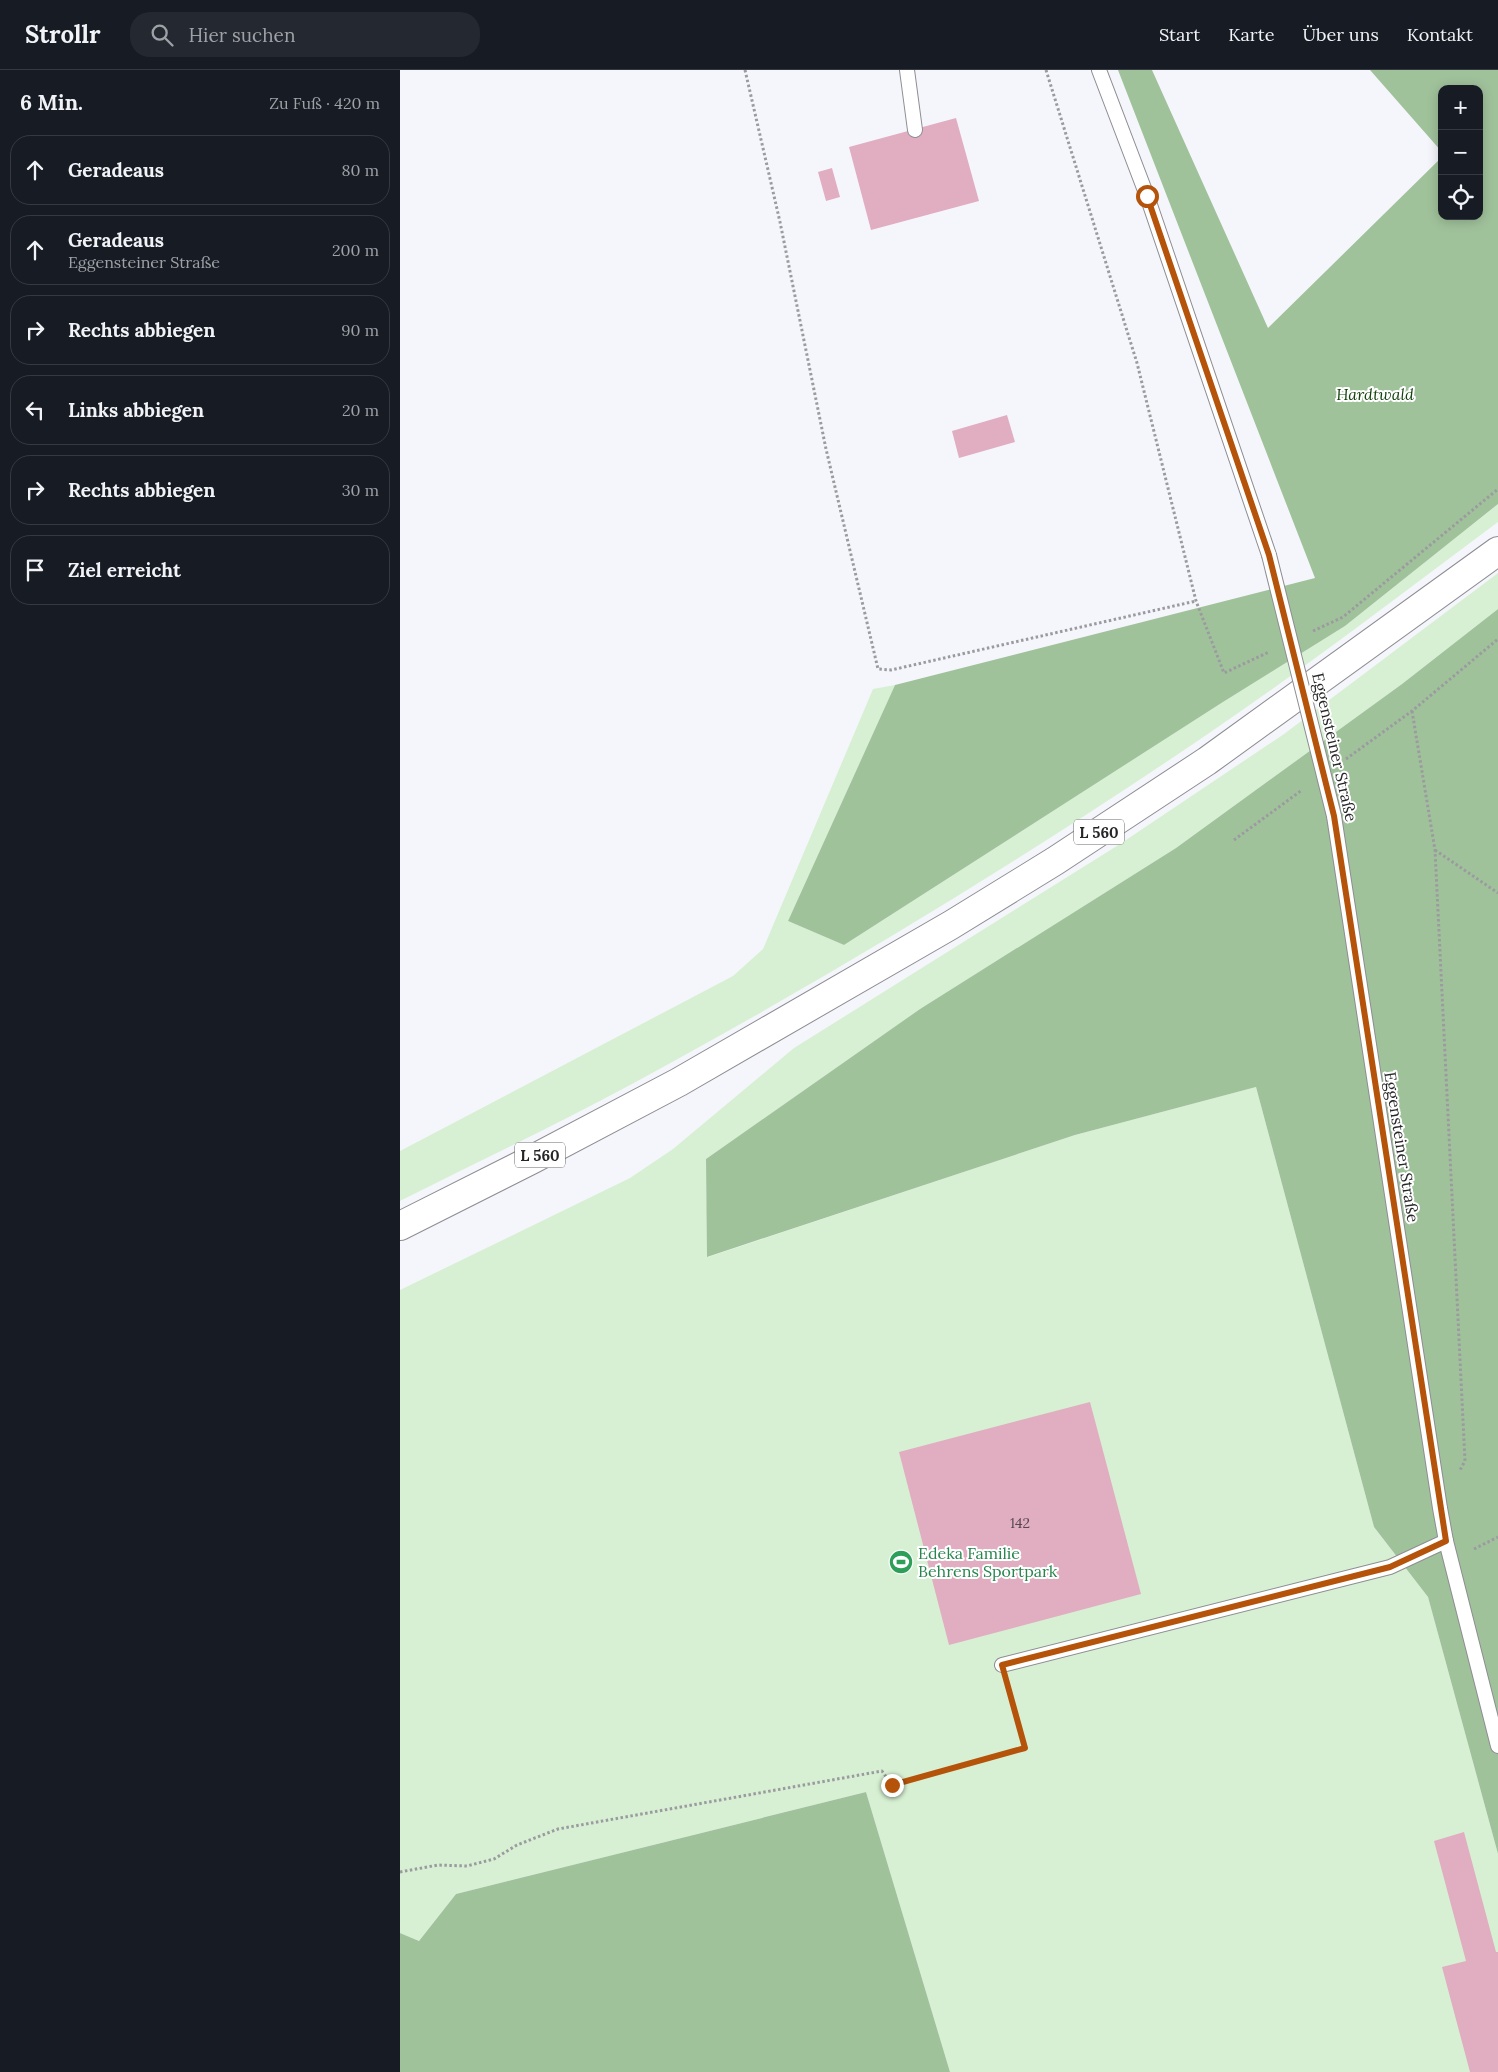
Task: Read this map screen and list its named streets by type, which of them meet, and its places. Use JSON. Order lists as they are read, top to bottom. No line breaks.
{"streets":{"main road":["L 560"],"lane":["Eggensteiner Straße"]},"parks":["Hardtwald"],"places":{"sports":["Edeka Familie Behrens Sportpark"]},"house_numbers":["142"],"page":{"header":"Strollr","search":"Hier suchen","nav":["Start","Karte","Über uns","Kontakt"],"heading":["6 Min.","Zu Fuß · 420 m"],"map_buttons":["+","−"],"list":[["Geradeaus","80 m"],["Geradeaus","Eggensteiner Straße","200 m"],["Rechts abbiegen","90 m"],["Links abbiegen","20 m"],["Rechts abbiegen","30 m"],"Ziel erreicht"]}}
